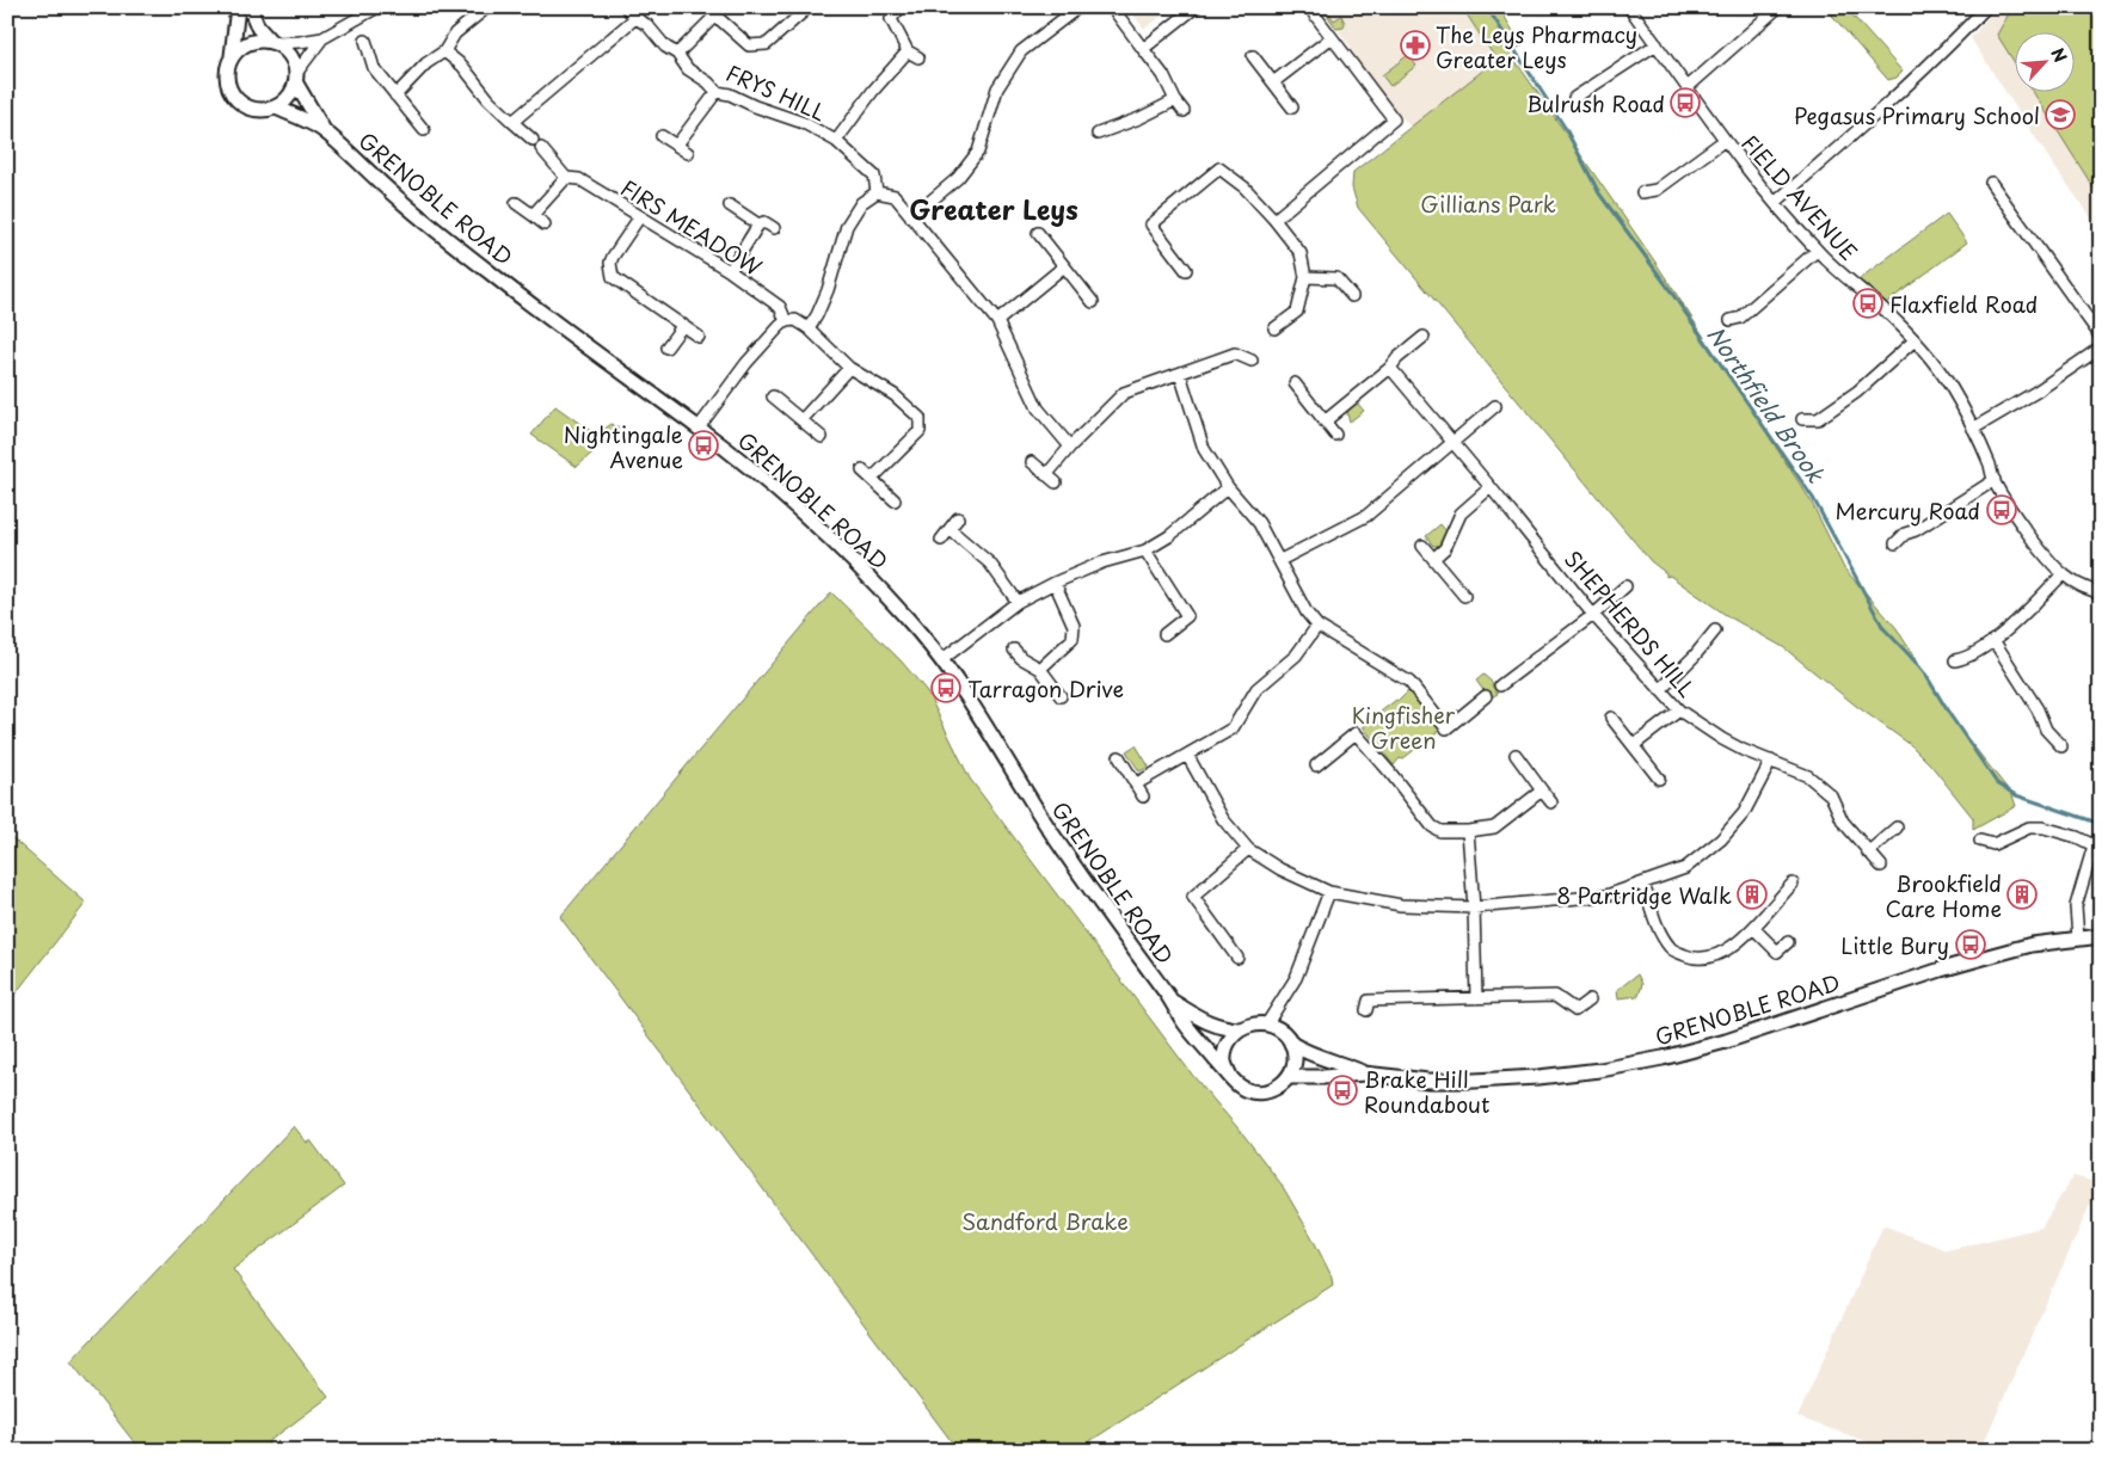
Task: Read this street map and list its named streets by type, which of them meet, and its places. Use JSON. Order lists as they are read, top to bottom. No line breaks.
{"streets":{"street":["FRYS HILL","FIELD AVENUE","GRENOBLE ROAD","FIRS MEADOW","SHEPHERDS HILL"]},"districts":["Greater Leys"],"water":["Northfield Brook"],"parks":["Gillians Park","Kingfisher Green","Sandford Brake"],"places":{"pharmacy":["The Leys Pharmacy Greater Leys"],"bus stop":["Bulrush Road","Flaxfield Road","Nightingale Avenue","Mercury Road","Tarragon Drive","Little Bury","Brake Hill Roundabout"],"school or university":["Pegasus Primary School"],"building":["8 Partridge Walk","Brookfield Care Home"]},"north":"top right"}
